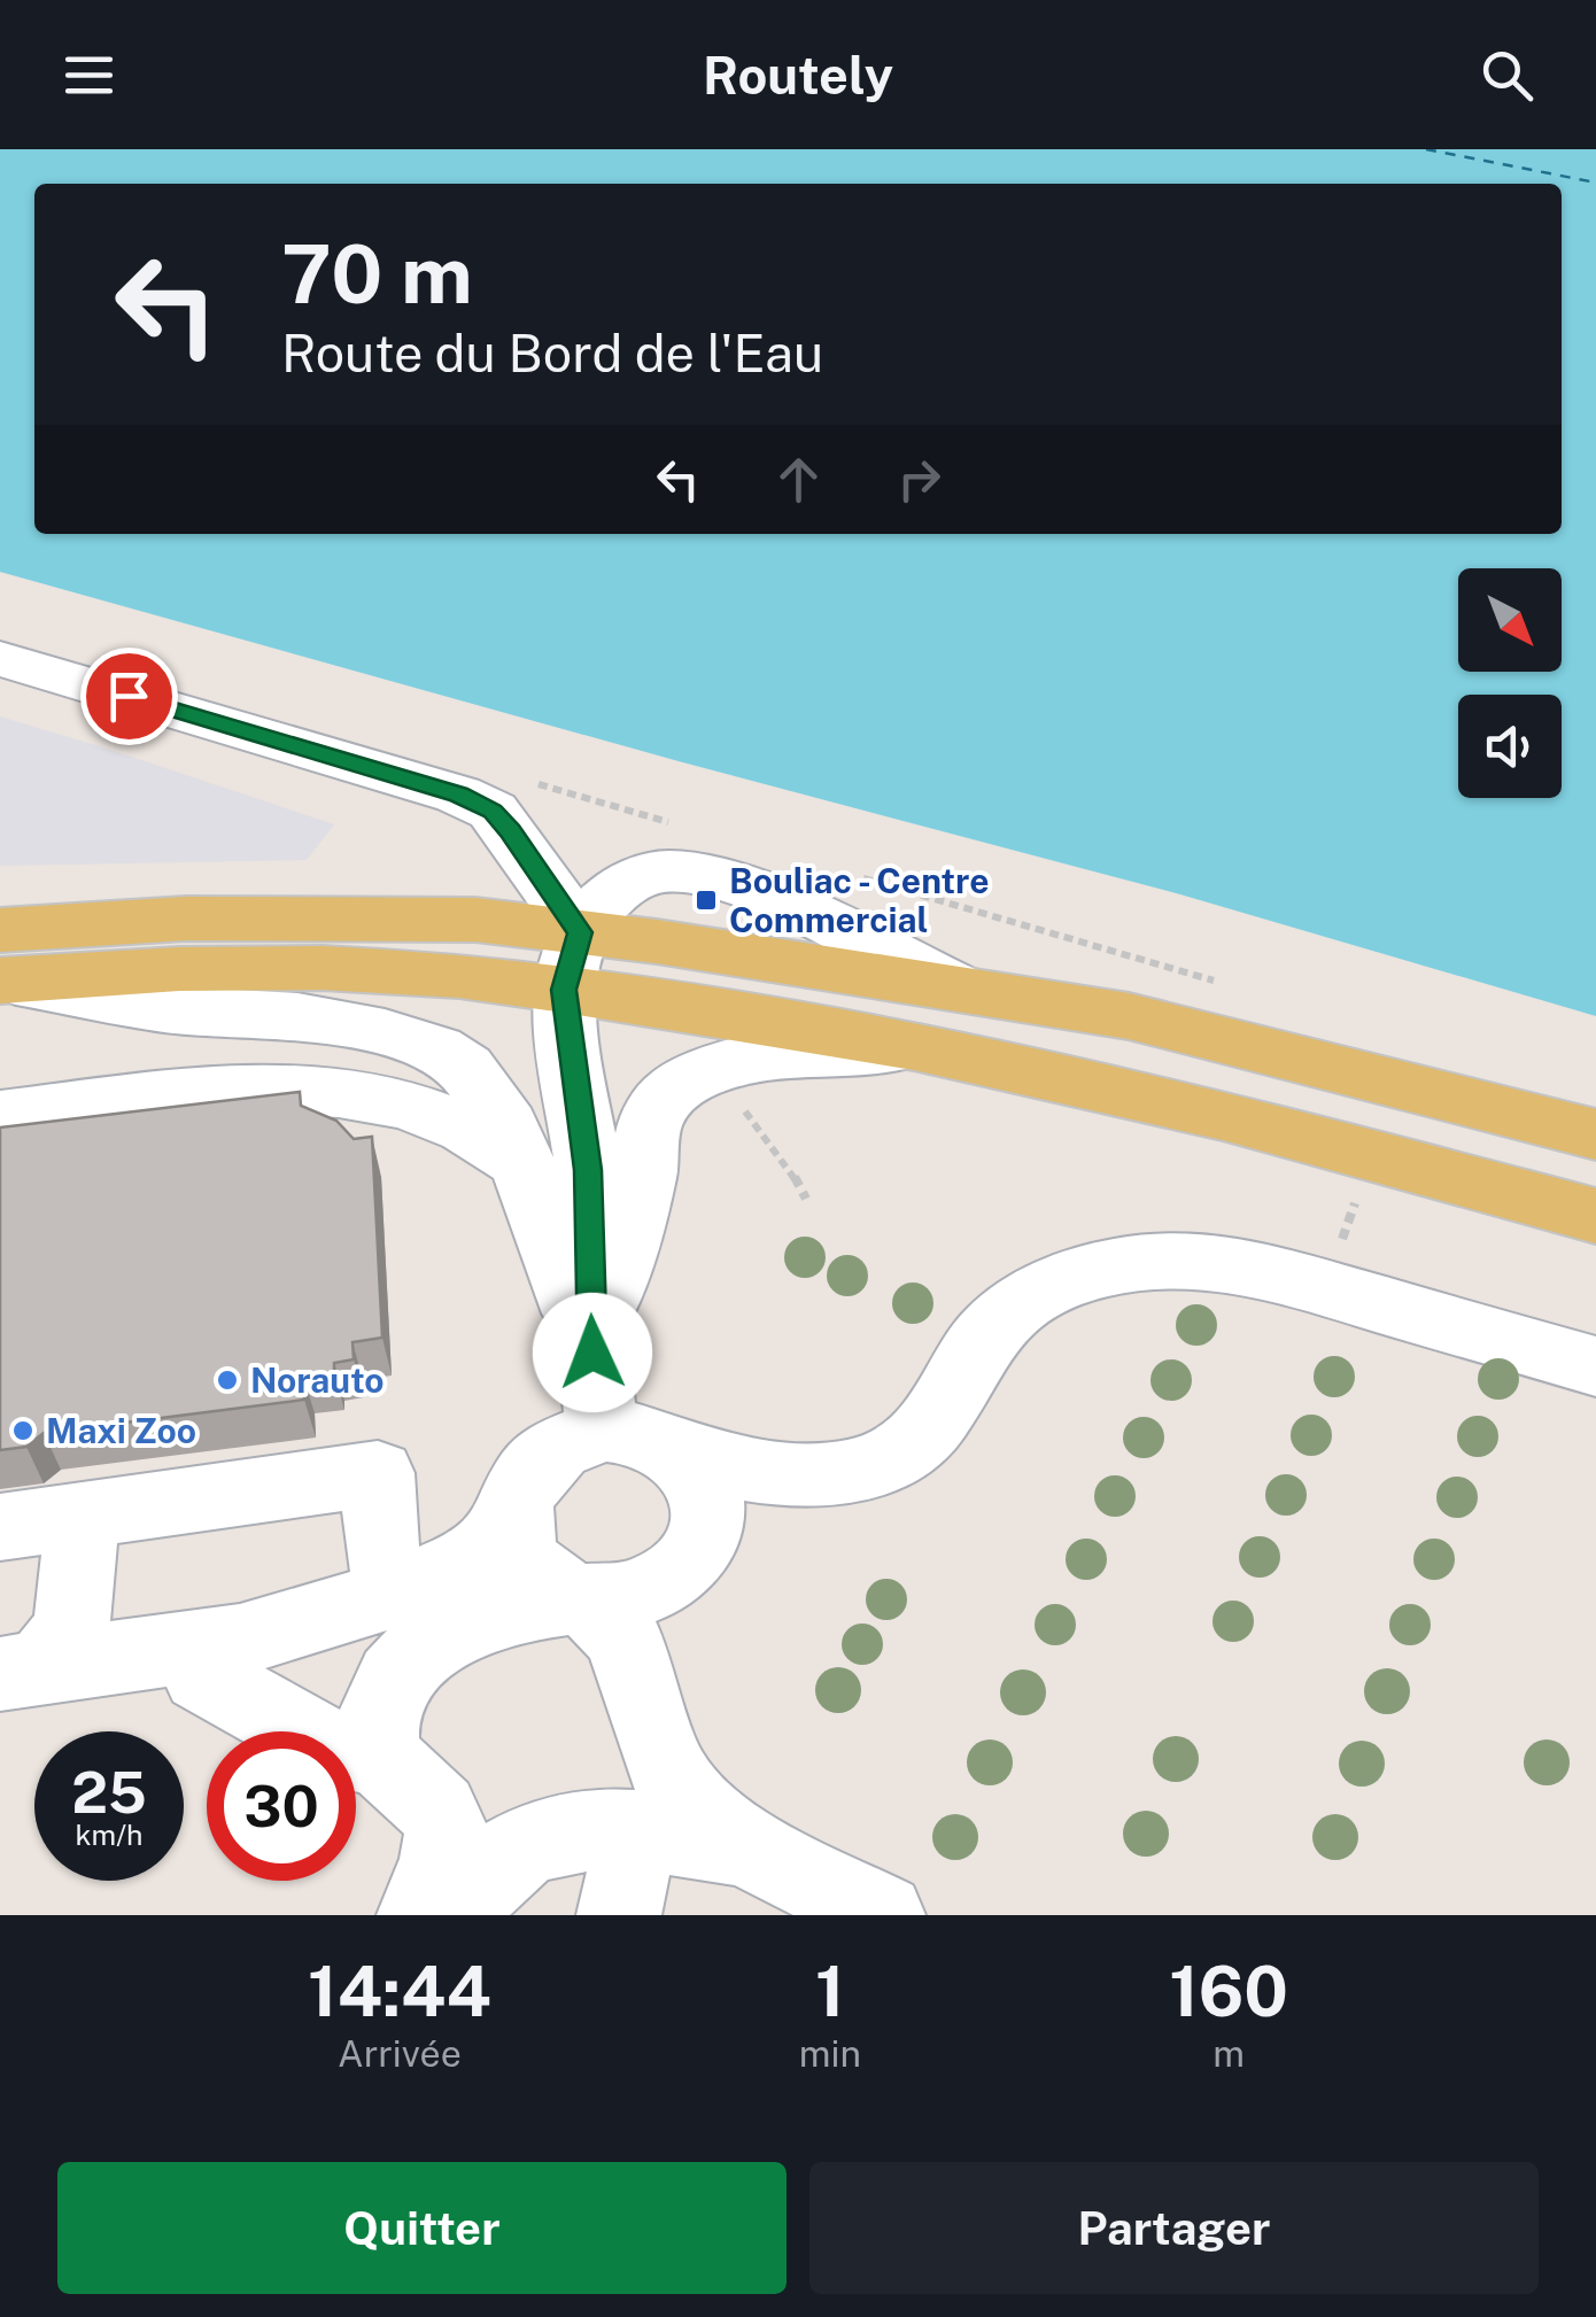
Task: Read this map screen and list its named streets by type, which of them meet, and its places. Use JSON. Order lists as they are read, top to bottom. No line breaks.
{"places":{"transit":["Bouliac - Centre Commercial"],"other":["Norauto","Maxi Zoo"]},"north":"bottom right","page":{"header":"Routely","turn":["70 m","Route du Bord de l'Eau"],"speed":"25 km/h","limit":"30","eta":["14:44","Arrivée","1","min","160","m"],"buttons":["Quitter","Partager"]}}
